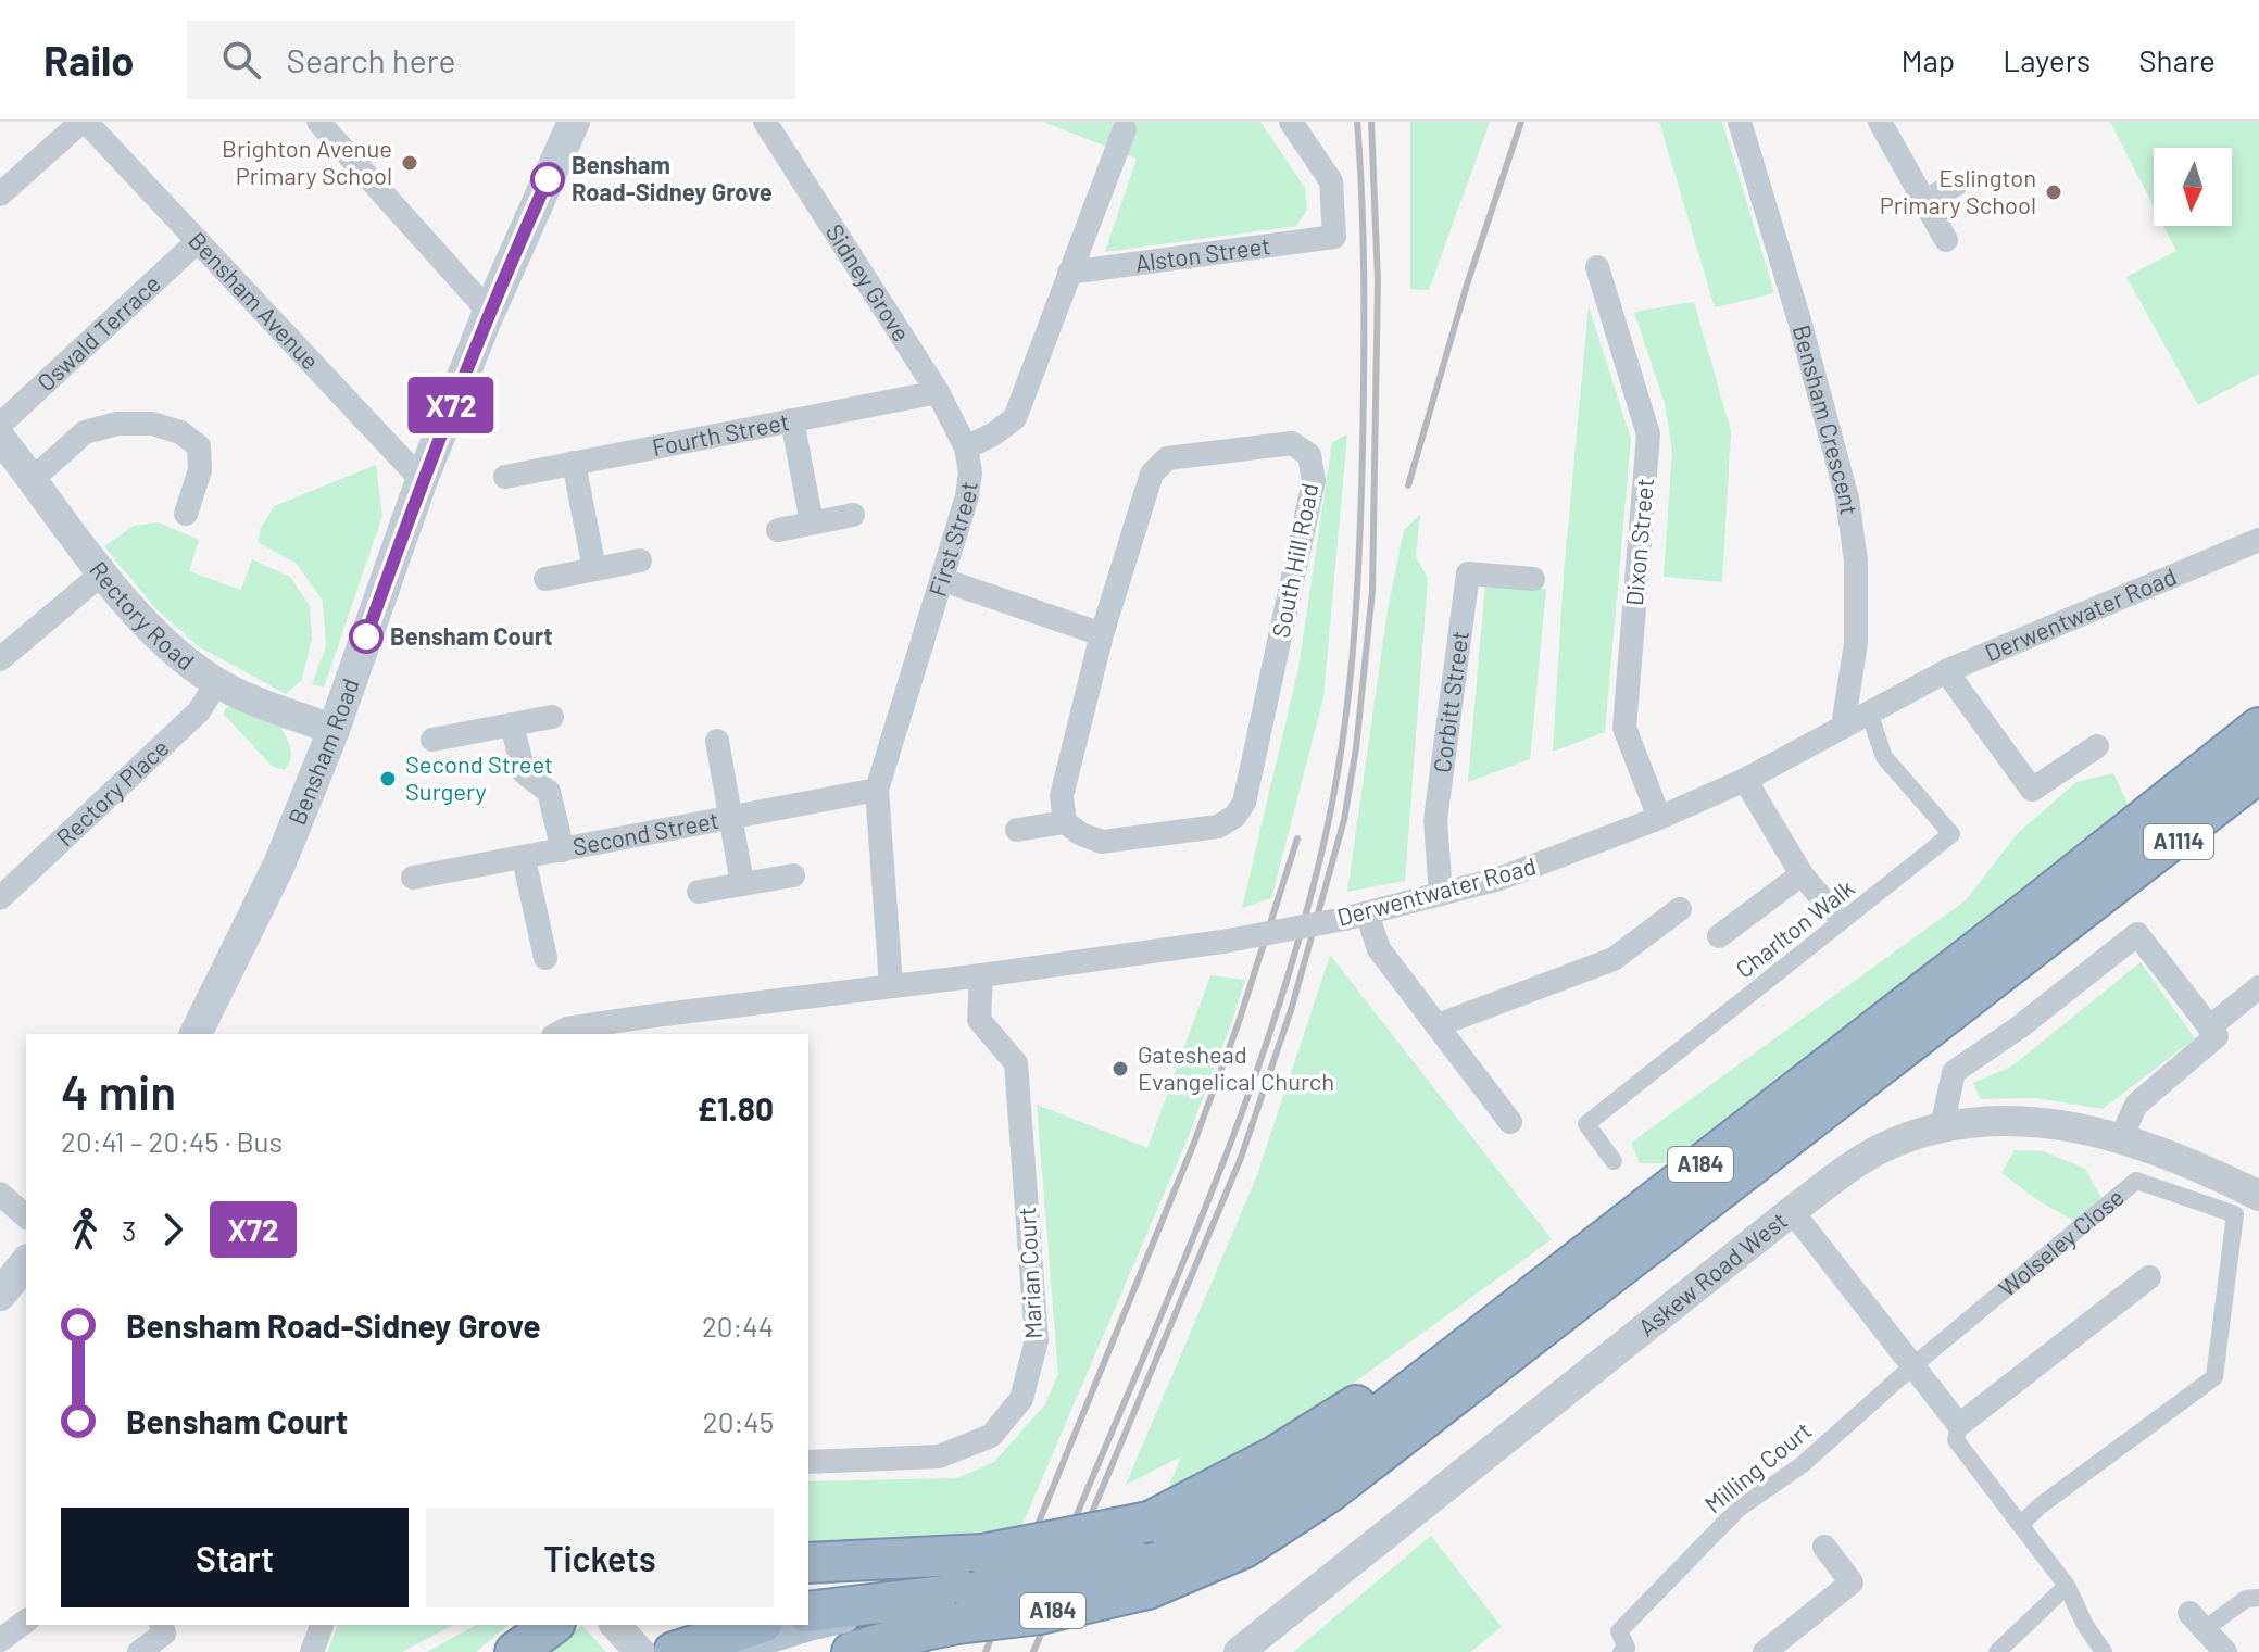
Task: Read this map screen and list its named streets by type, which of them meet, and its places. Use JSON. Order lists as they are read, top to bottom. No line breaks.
{"streets":{"highway":["A1114","A184"],"main road":["Bensham Road"],"street":["Alston Street","Sidney Grove","Bensham Avenue","Oswald Terrace","Bensham Crescent","Fourth Street","First Street","Dixon Street","South Hill Road","Rectory Road","Derwentwater Road","Corbitt Street","Rectory Place","Second Street","Charlton Walk","Wolseley Close","Marian Court","Askew Road West","Milling Court"]},"crossings":[["Alston Street","First Street"],["Sidney Grove","Fourth Street"],["Sidney Grove","First Street"],["Bensham Avenue","Oswald Terrace"],["Bensham Avenue","Bensham Road"],["Bensham Crescent","Derwentwater Road"],["First Street","Derwentwater Road"],["First Street","Second Street"],["Dixon Street","Derwentwater Road"],["Rectory Road","Bensham Road"],["Rectory Road","Rectory Place"],["Derwentwater Road","Corbitt Street"],["Derwentwater Road","Charlton Walk"],["Derwentwater Road","Marian Court"],["A1114","A184"],["Wolseley Close","Milling Court"]],"places":["Brighton Avenue Primary School","Bensham Road-Sidney Grove","Eslington Primary School","Bensham Court","Second Street Surgery","Gateshead Evangelical Church"],"lines":["bus line X72"],"north":"bottom","page":{"header":"Railo","search":"Search here","nav":["Map","Layers","Share"],"on_map":"X72","heading":["4 min","20:41 – 20:45 · Bus","£1.80"],"legs":["3","X72"],"list":[{"name":"Bensham Road-Sidney Grove","value":"20:44"},{"name":"Bensham Court","value":"20:45"}],"buttons":["Start","Tickets"]}}
